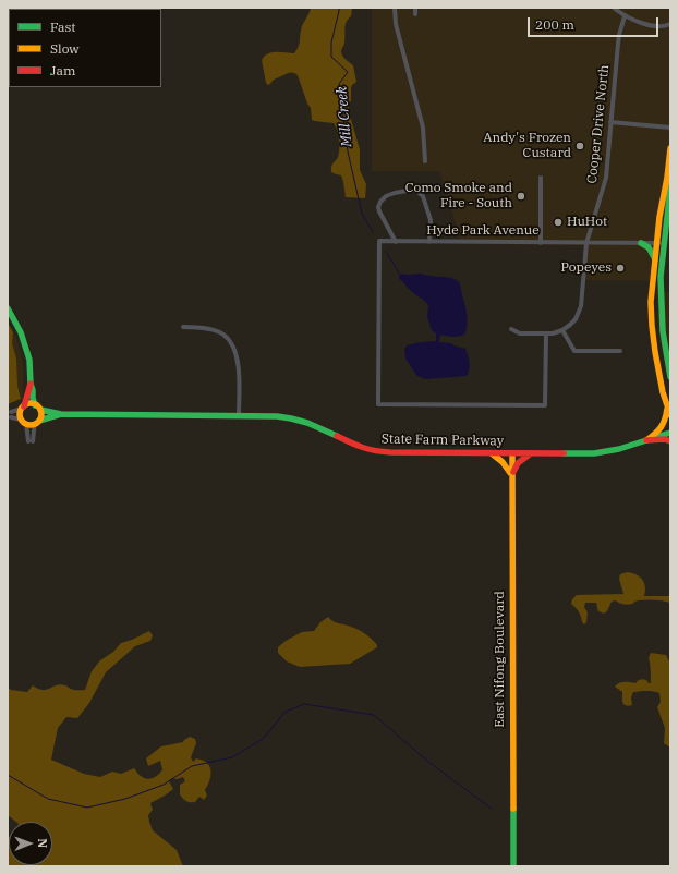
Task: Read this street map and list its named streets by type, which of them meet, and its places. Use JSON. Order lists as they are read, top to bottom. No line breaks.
{"streets":{"street":["Cooper Drive North","Hyde Park Avenue","State Farm Parkway","East Nifong Boulevard"]},"crossings":[["Cooper Drive North","Hyde Park Avenue"],["State Farm Parkway","East Nifong Boulevard"]],"water":["Mill Creek"],"places":["Andy's Frozen Custard","Como Smoke and Fire - South","HuHot","Popeyes"],"legend":["Fast","Slow","Jam"],"scale_bar":"200 m","north":"right"}
